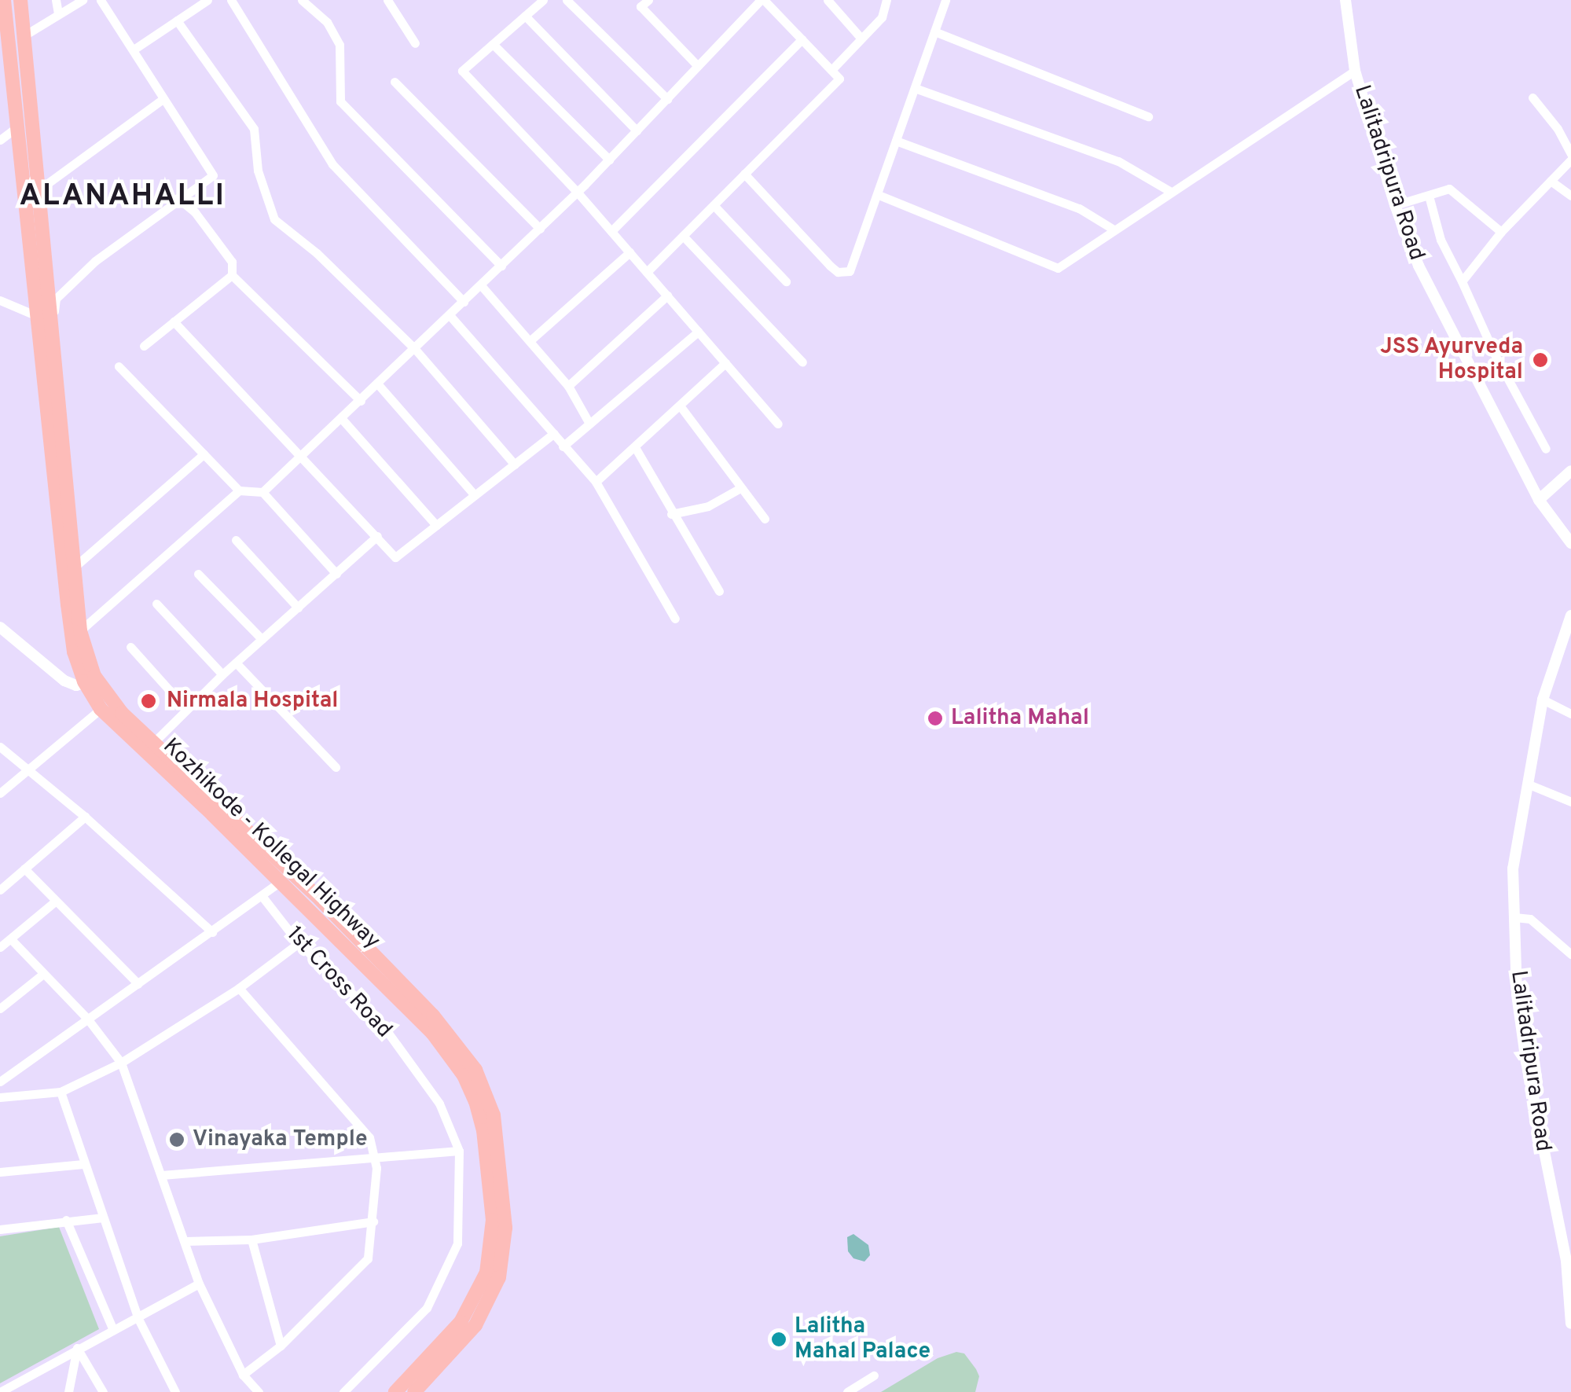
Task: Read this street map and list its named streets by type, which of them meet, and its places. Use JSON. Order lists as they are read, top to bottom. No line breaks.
{"streets":{"main road":["Kozhikode - Kollegal Highway"],"street":["Lalitadripura Road","1st Cross Road"]},"districts":["ALANAHALLI"],"places":["JSS Ayurveda Hospital","Nirmala Hospital","Lalitha Mahal","Vinayaka Temple","Lalitha Mahal Palace"]}
